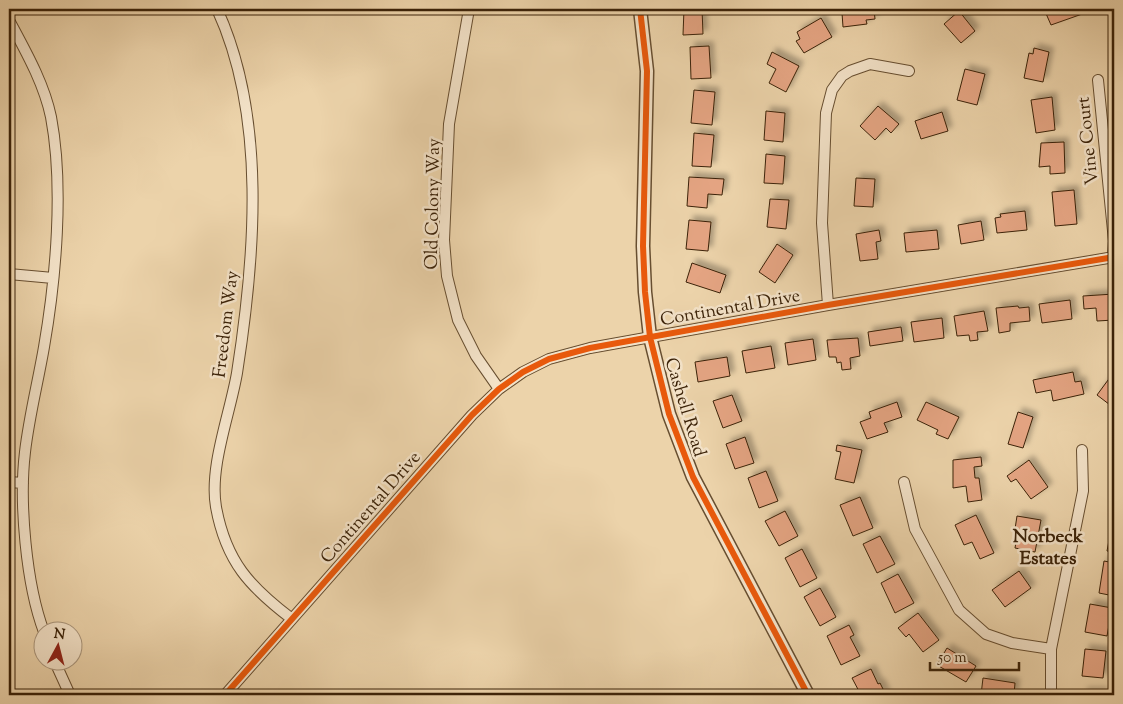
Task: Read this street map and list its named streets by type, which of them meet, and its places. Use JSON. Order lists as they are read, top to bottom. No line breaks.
{"streets":{"street":["Vine Court","Old Colony Way","Continental Drive","Freedom Way","Cashell Road"]},"crossings":[["Vine Court","Continental Drive"],["Old Colony Way","Continental Drive"],["Continental Drive","Freedom Way"],["Continental Drive","Cashell Road"]],"districts":["Norbeck Estates"],"scale_bar":"50 m","north":"top"}
